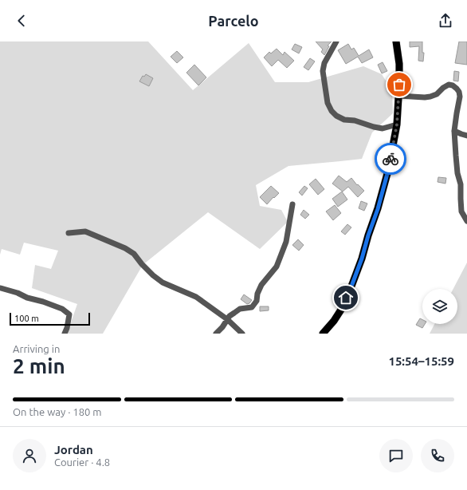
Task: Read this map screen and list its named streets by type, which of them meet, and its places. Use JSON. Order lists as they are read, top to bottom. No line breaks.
{"scale_bar":"100 m","page":{"header":"Parcelo","scale":"100 m","heading":["2 min","Arriving in","15:54–15:59"],"panel":["Jordan","Courier · 4.8"],"bar":"On the way · 180 m"}}
